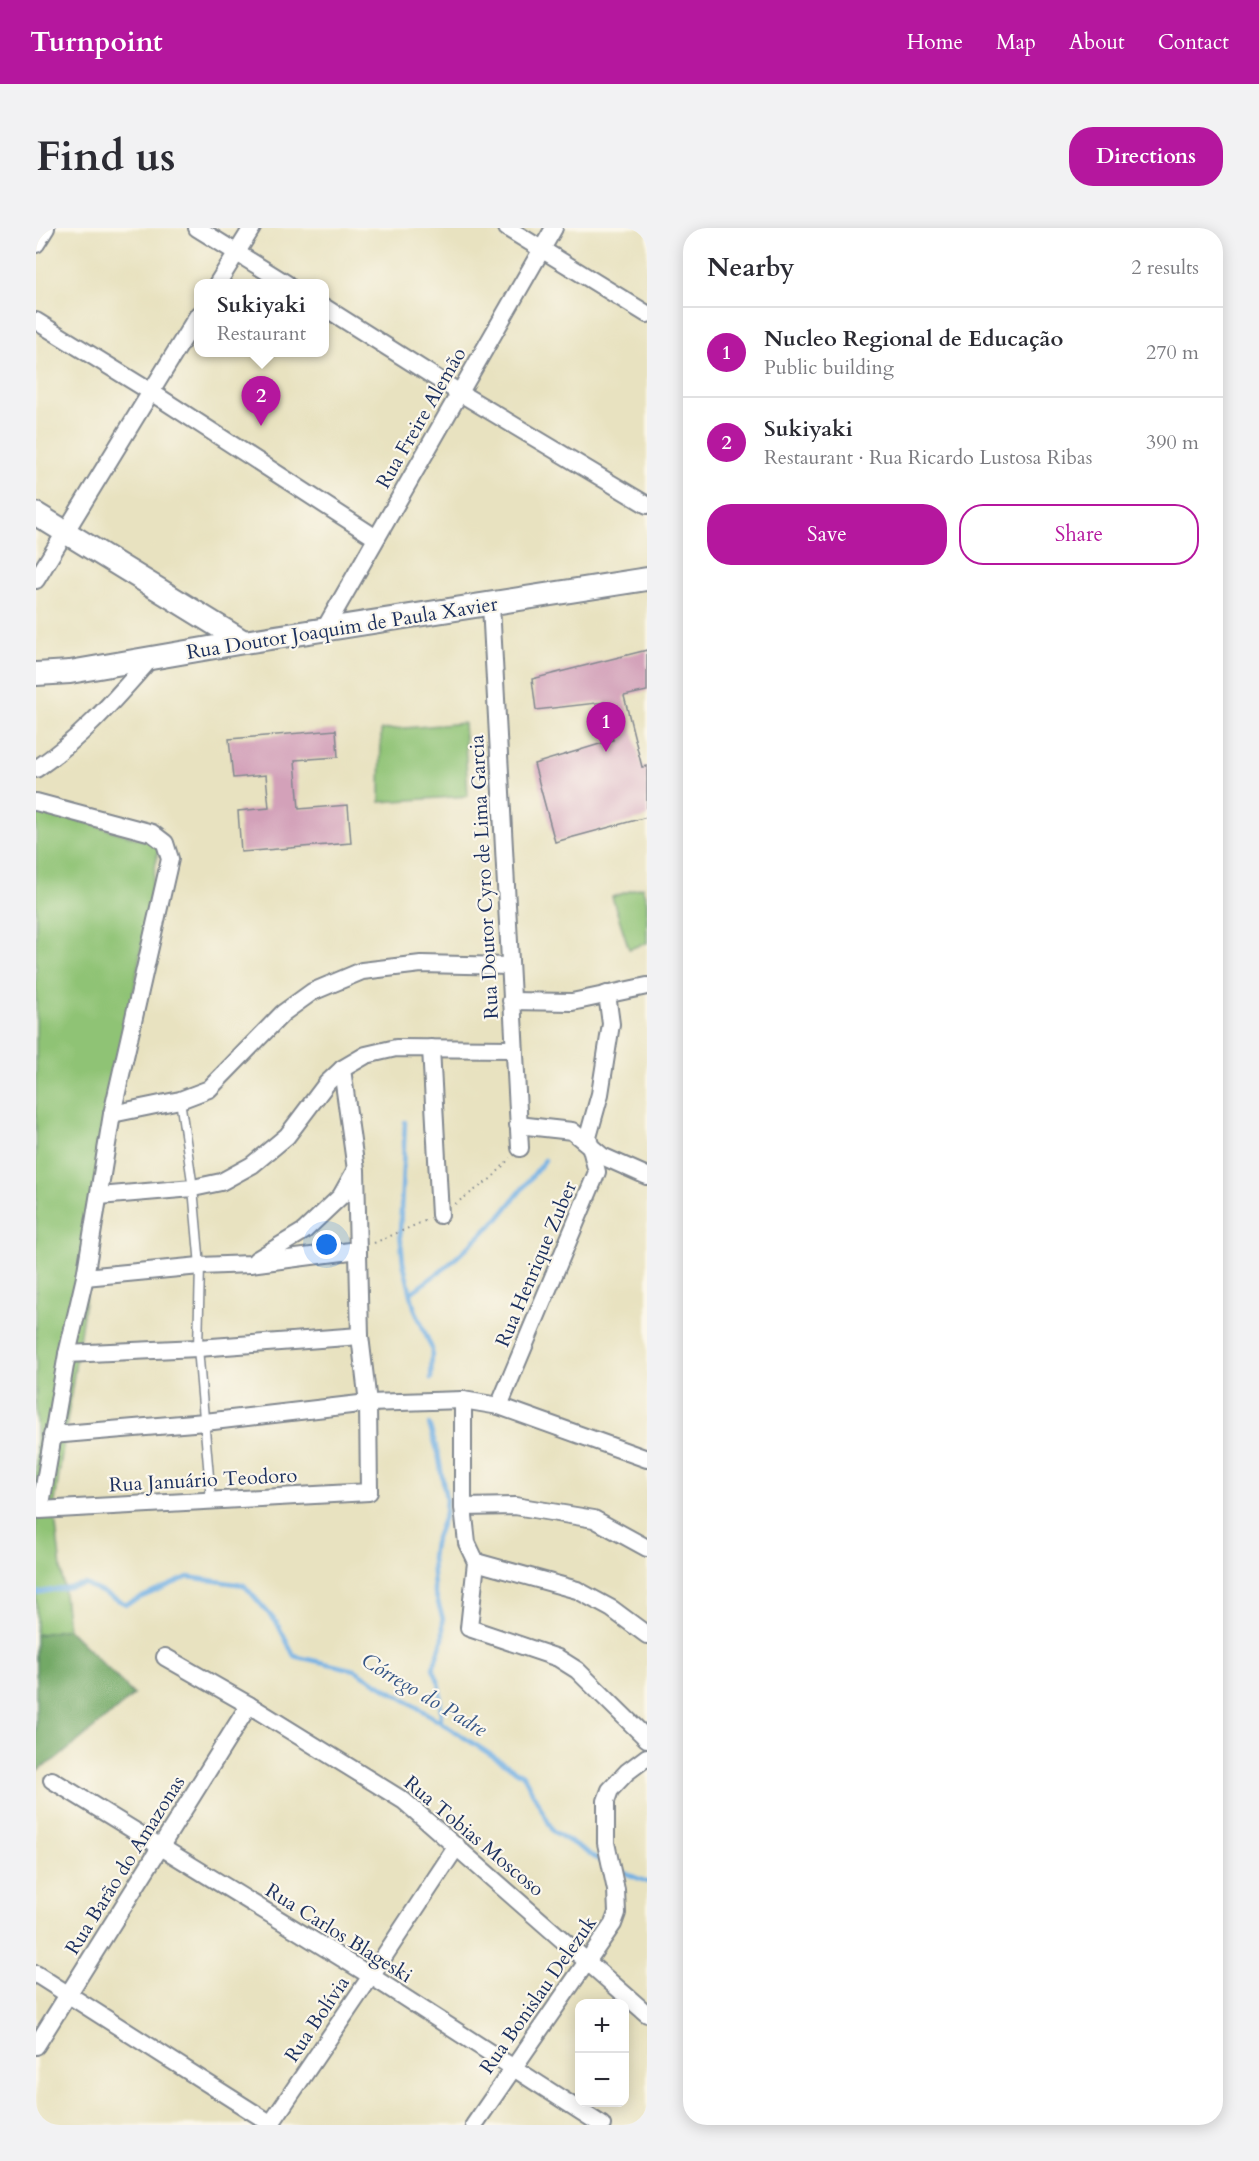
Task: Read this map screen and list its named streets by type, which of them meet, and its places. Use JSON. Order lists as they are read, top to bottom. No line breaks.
{"streets":{"main road":["Rua Doutor Joaquim de Paula Xavier"],"street":["Rua Freire Alemão","Rua Doutor Cyro de Lima Garcia","Rua Henrique Zuber","Rua Januário Teodoro","Rua Tobias Moscoso","Rua Barão do Amazonas","Rua Carlos Blageski","Rua Bonislau Delezuk","Rua Bolívia"]},"crossings":[["Rua Freire Alemão","Rua Doutor Joaquim de Paula Xavier"],["Rua Doutor Joaquim de Paula Xavier","Rua Doutor Cyro de Lima Garcia"],["Rua Tobias Moscoso","Rua Barão do Amazonas"],["Rua Tobias Moscoso","Rua Bonislau Delezuk"],["Rua Tobias Moscoso","Rua Bolívia"],["Rua Barão do Amazonas","Rua Carlos Blageski"],["Rua Carlos Blageski","Rua Bonislau Delezuk"],["Rua Carlos Blageski","Rua Bolívia"]],"water":["Córrego do Padre"],"page":{"header":"Turnpoint","nav":["Home","Map","About","Contact"],"buttons":["Directions",["Save","Share"]],"title":"Find us","heading":["Nearby","2 results"],"popup":["Sukiyaki","Restaurant"],"list":[{"mark":"1","name":"Nucleo Regional de Educação","note":"Public building","value":"270 m"},{"mark":"2","name":"Sukiyaki","note":"Restaurant · Rua Ricardo Lustosa Ribas","value":"390 m"}],"pins":["2","1"],"map_buttons":["+","−"]}}
